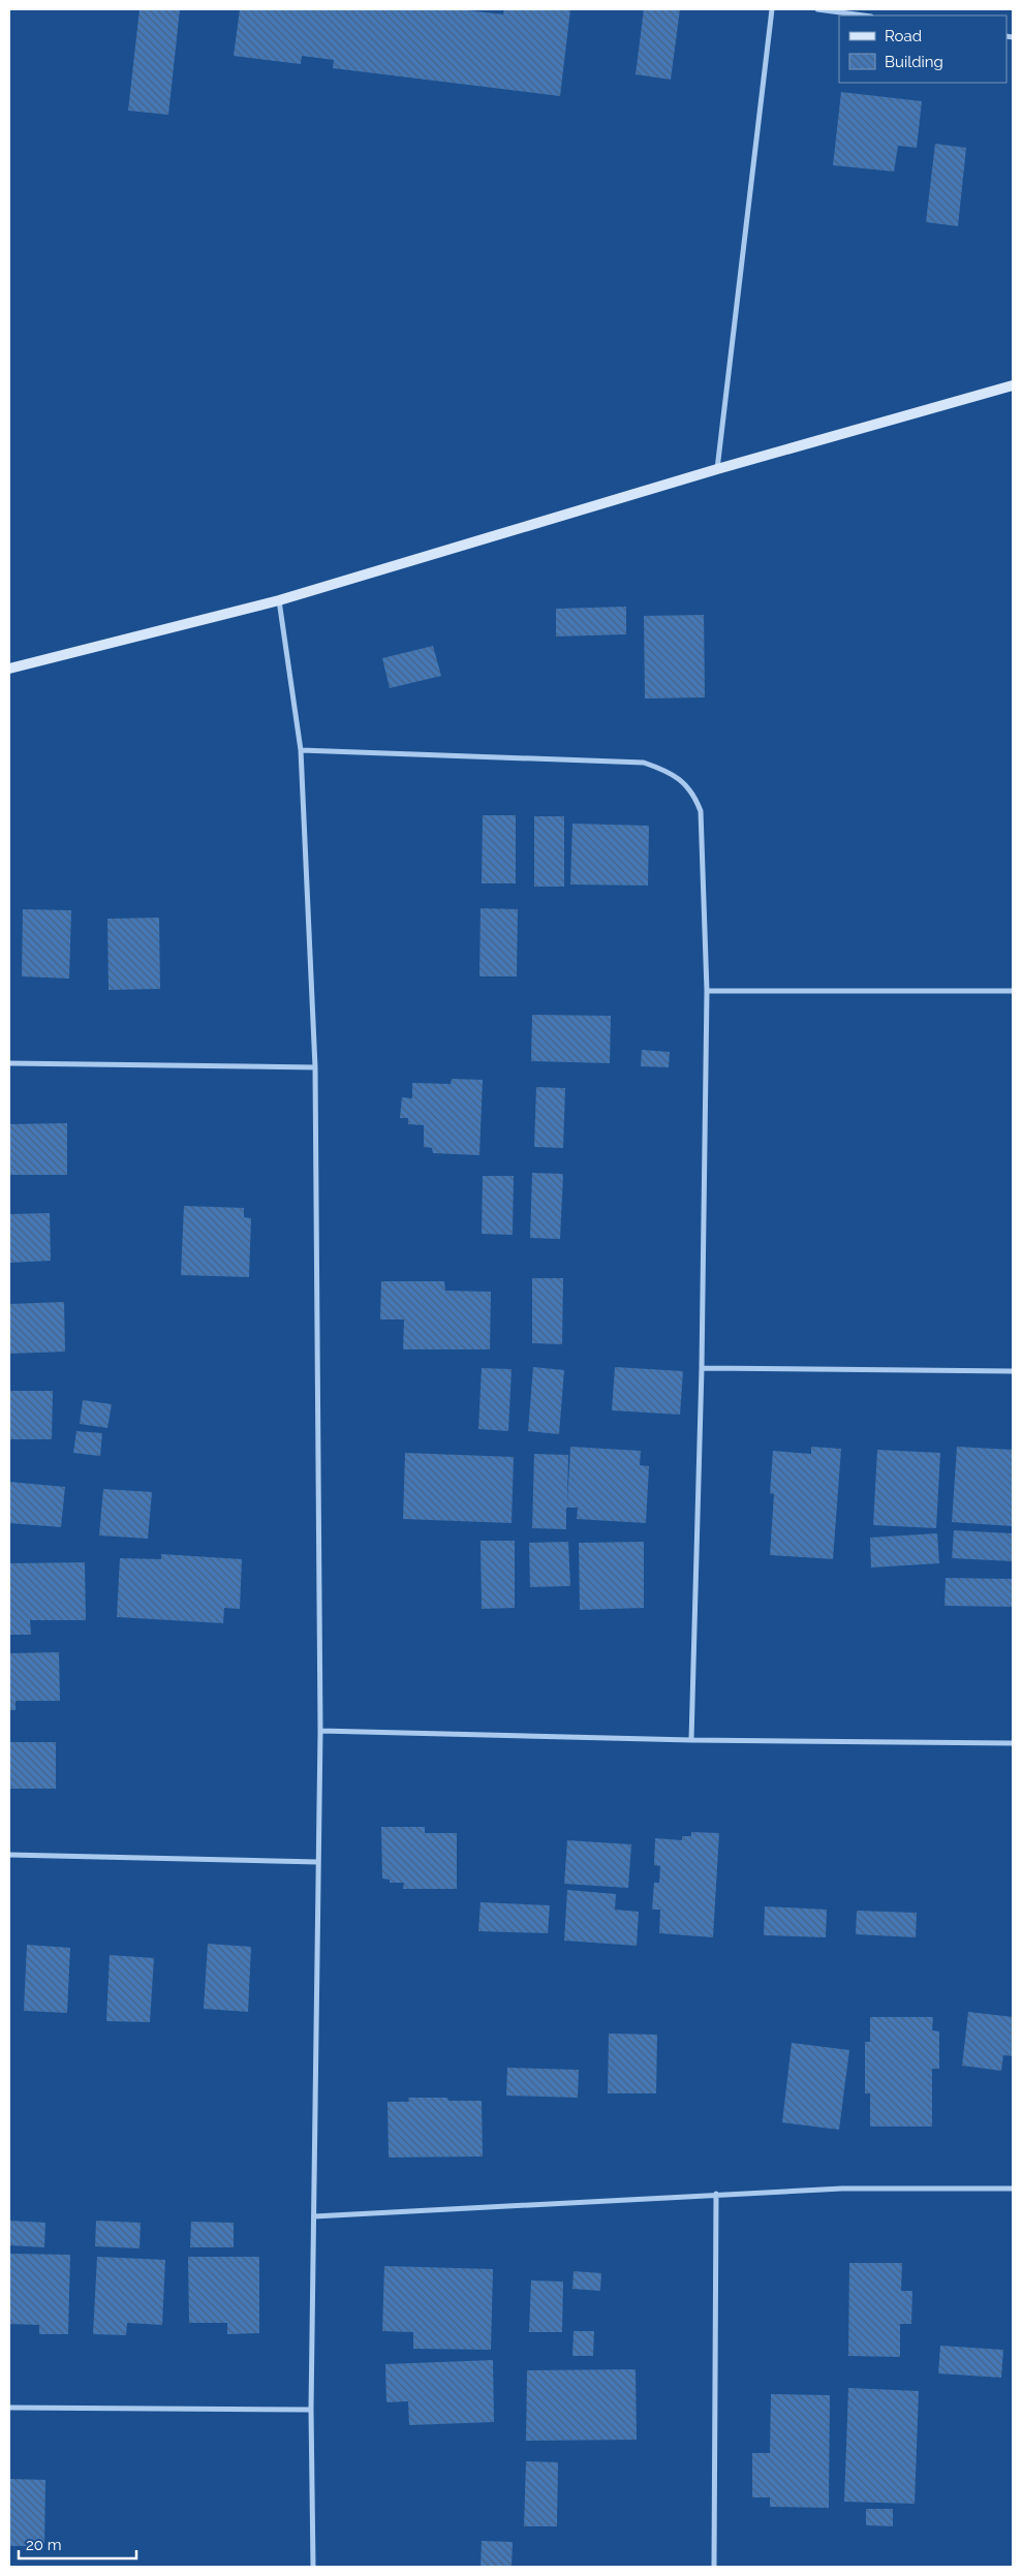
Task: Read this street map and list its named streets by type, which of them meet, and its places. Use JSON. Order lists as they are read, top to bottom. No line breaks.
{"legend":["Road","Building"],"scale_bar":"20 m"}
